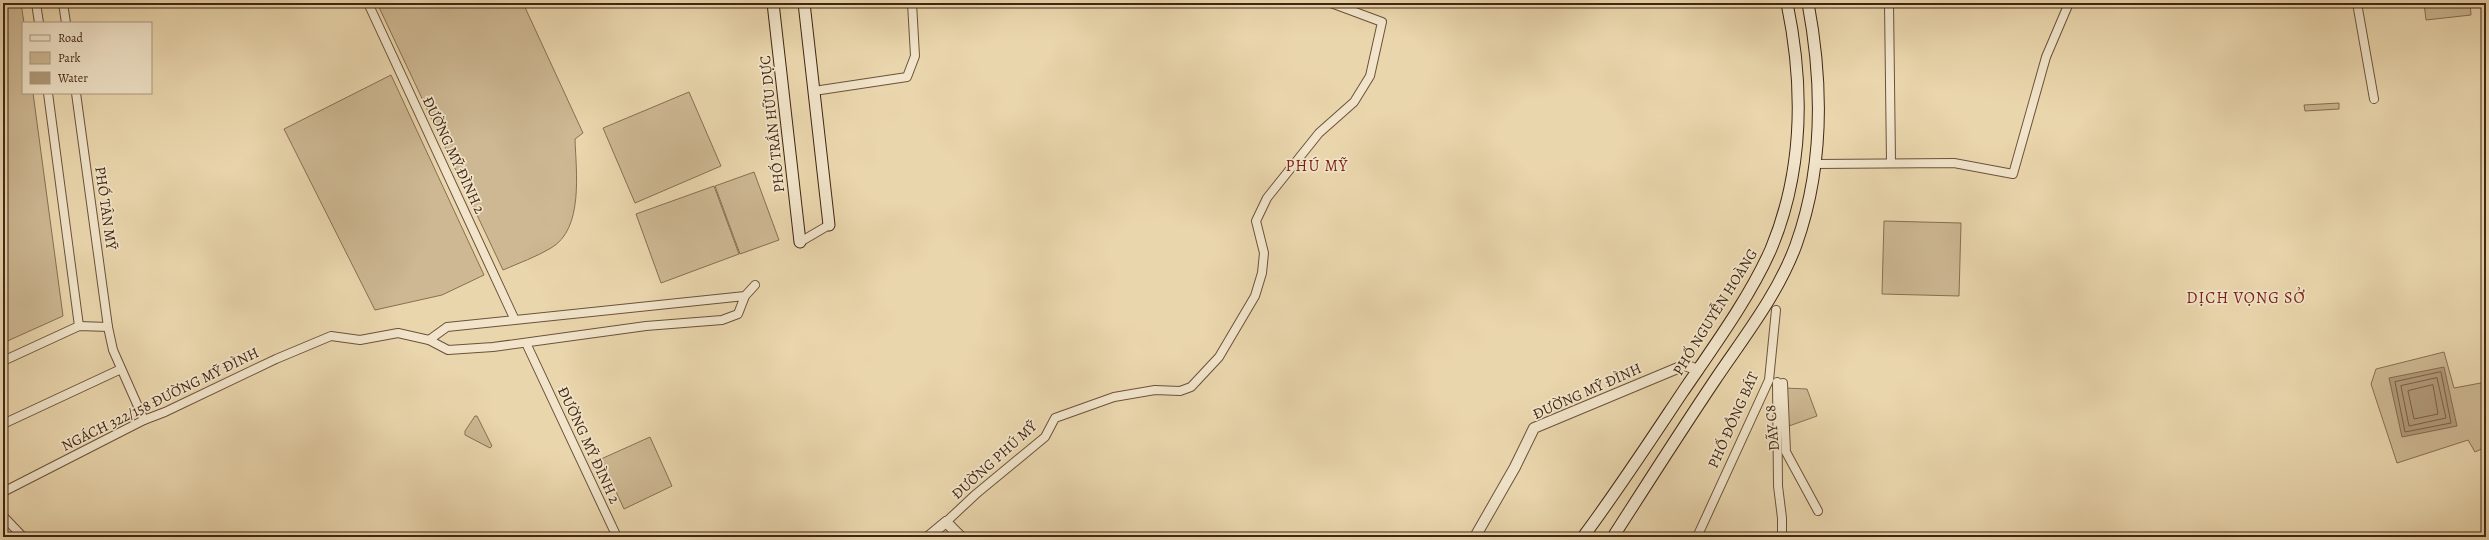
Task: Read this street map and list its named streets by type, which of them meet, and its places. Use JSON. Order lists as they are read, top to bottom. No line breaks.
{"streets":{"main road":["PHỐ TRẦN HỮU DỰC","PHỐ NGUYỄN HOÀNG"],"street":["ĐƯỜNG MỸ ĐÌNH 2","PHỐ TÂN MỸ","ĐƯỜNG MỸ ĐÌNH","NGÁCH 322/158 ĐƯỜNG MỸ ĐÌNH","PHỐ ĐỒNG BÁT","DÃY C8","ĐƯỜNG PHÚ MỸ"]},"crossings":[["PHỐ TÂN MỸ","NGÁCH 322/158 ĐƯỜNG MỸ ĐÌNH"],["PHỐ NGUYỄN HOÀNG","ĐƯỜNG MỸ ĐÌNH"]],"districts":["PHÚ MỸ","DỊCH VỌNG SỞ"],"legend":["Road","Park","Water"]}
